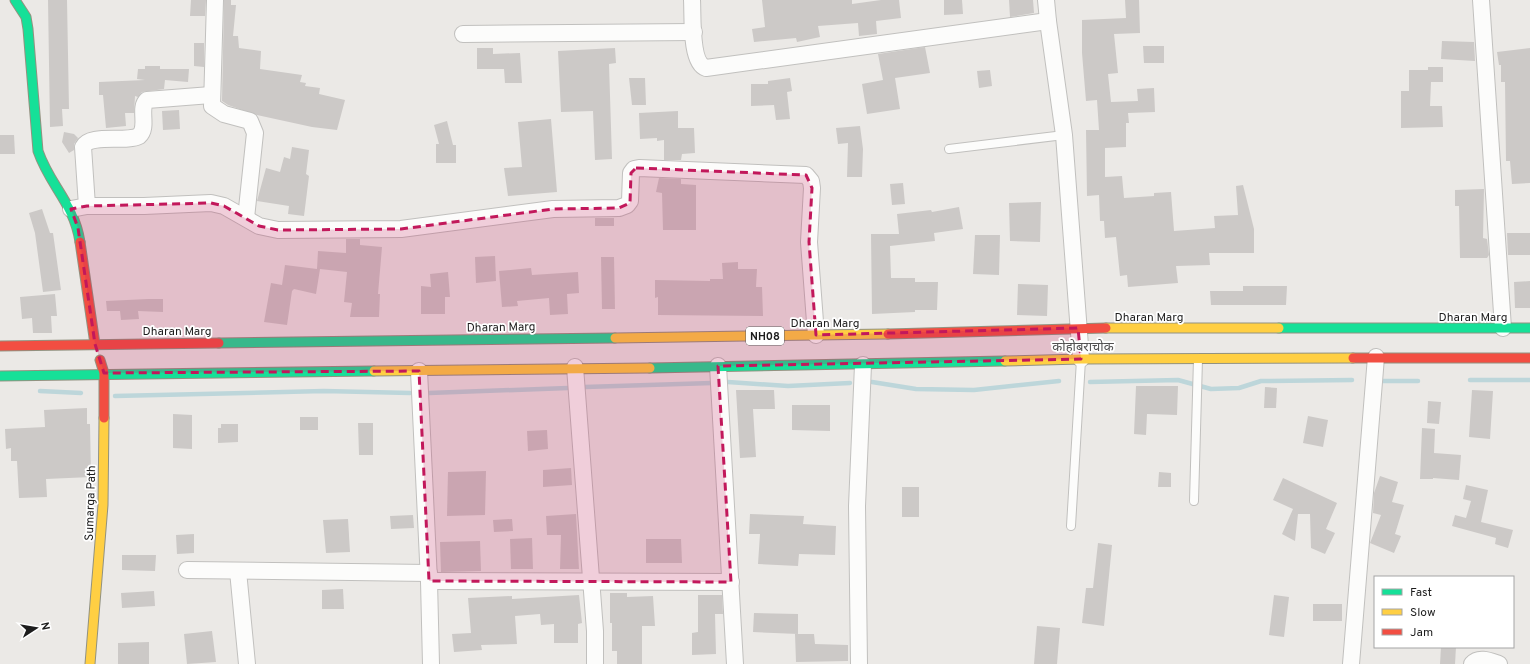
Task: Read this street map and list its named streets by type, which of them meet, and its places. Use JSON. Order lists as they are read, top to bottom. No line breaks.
{"streets":{"main road":["Dharan Marg","NH08","Sumarga Path"]},"crossings":[["Dharan Marg","Sumarga Path"]],"districts":["कोहोबराचोक"],"legend":["Fast","Slow","Jam"],"north":"right"}
